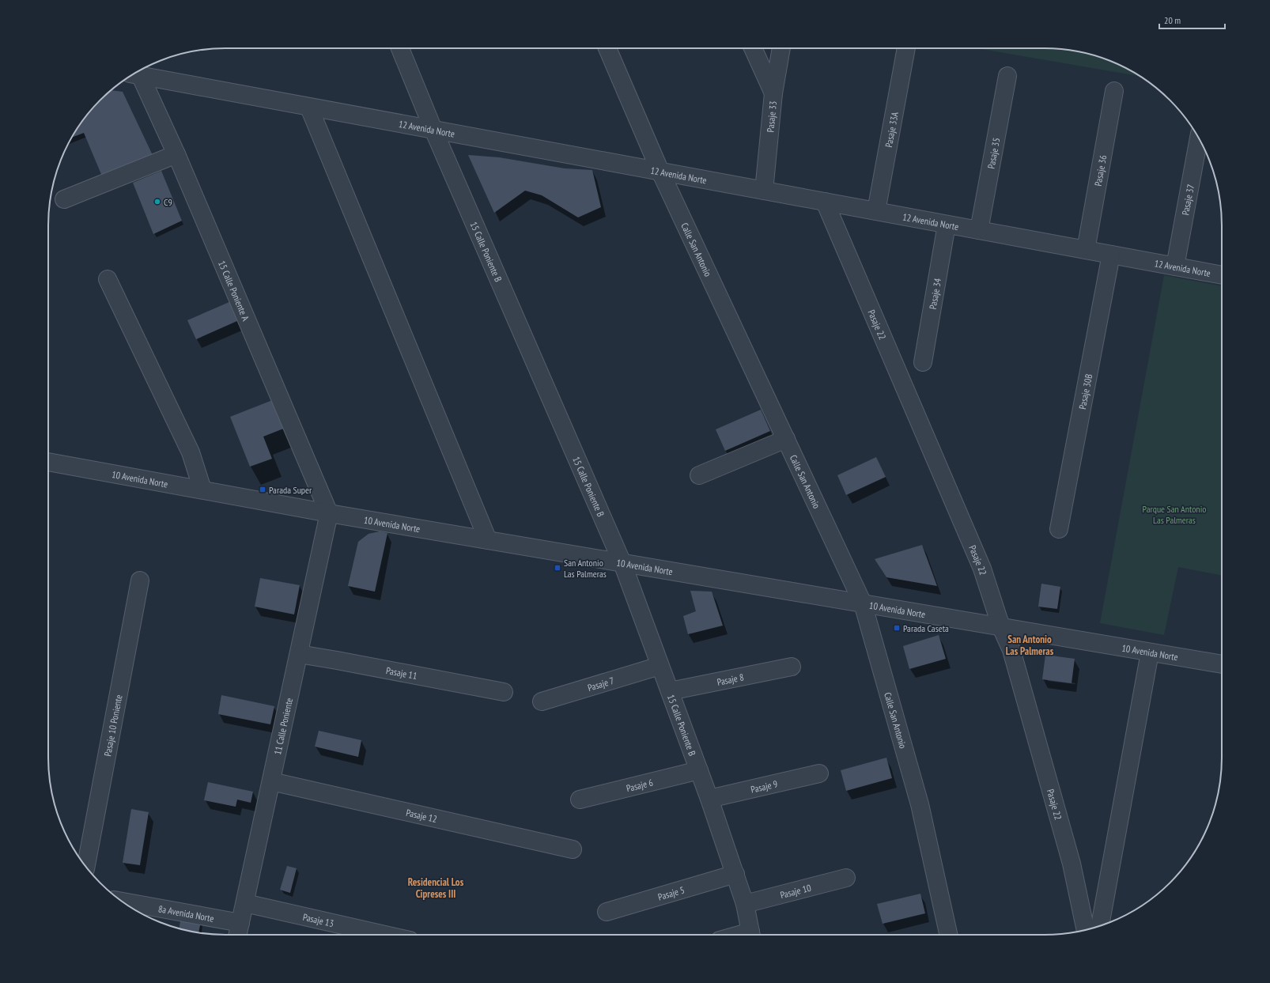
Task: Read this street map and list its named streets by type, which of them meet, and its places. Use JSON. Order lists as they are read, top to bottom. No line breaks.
{"streets":{"street":["Pasaje 33","12 Avenida Norte","Pasaje 33A","Pasaje 35","Pasaje 36","Pasaje 37","Calle San Antonio","15 Calle Poniente B","15 Calle Poniente A","Pasaje 34","Pasaje 22","Pasaje 30B","10 Avenida Norte","Pasaje 11","Pasaje 8","Pasaje 7","Pasaje 10 Poniente","11 Calle Poniente","Pasaje 6","Pasaje 9","Pasaje 12","Pasaje 10","Pasaje 5","8a Avenida Norte","Pasaje 13"]},"crossings":[["Pasaje 33","12 Avenida Norte"],["12 Avenida Norte","Pasaje 33A"],["12 Avenida Norte","Pasaje 35"],["12 Avenida Norte","Pasaje 36"],["12 Avenida Norte","Pasaje 37"],["12 Avenida Norte","Calle San Antonio"],["12 Avenida Norte","15 Calle Poniente B"],["12 Avenida Norte","15 Calle Poniente A"],["12 Avenida Norte","Pasaje 34"],["12 Avenida Norte","Pasaje 22"],["12 Avenida Norte","Pasaje 30B"],["Calle San Antonio","10 Avenida Norte"],["15 Calle Poniente B","10 Avenida Norte"],["15 Calle Poniente B","Pasaje 8"],["15 Calle Poniente B","Pasaje 7"],["15 Calle Poniente B","Pasaje 6"],["15 Calle Poniente B","Pasaje 9"],["15 Calle Poniente B","Pasaje 10"],["15 Calle Poniente B","Pasaje 5"],["15 Calle Poniente A","10 Avenida Norte"],["15 Calle Poniente A","11 Calle Poniente"],["Pasaje 22","10 Avenida Norte"],["10 Avenida Norte","11 Calle Poniente"],["Pasaje 11","11 Calle Poniente"],["11 Calle Poniente","Pasaje 12"],["11 Calle Poniente","8a Avenida Norte"],["11 Calle Poniente","Pasaje 13"]],"districts":["San Antonio Las Palmeras","Residencial Los Cipreses III"],"parks":["Parque San Antonio Las Palmeras"],"places":{"other":["C9"],"transit":["Parada Super","San Antonio Las Palmeras","Parada Caseta"]},"scale_bar":"20 m"}
